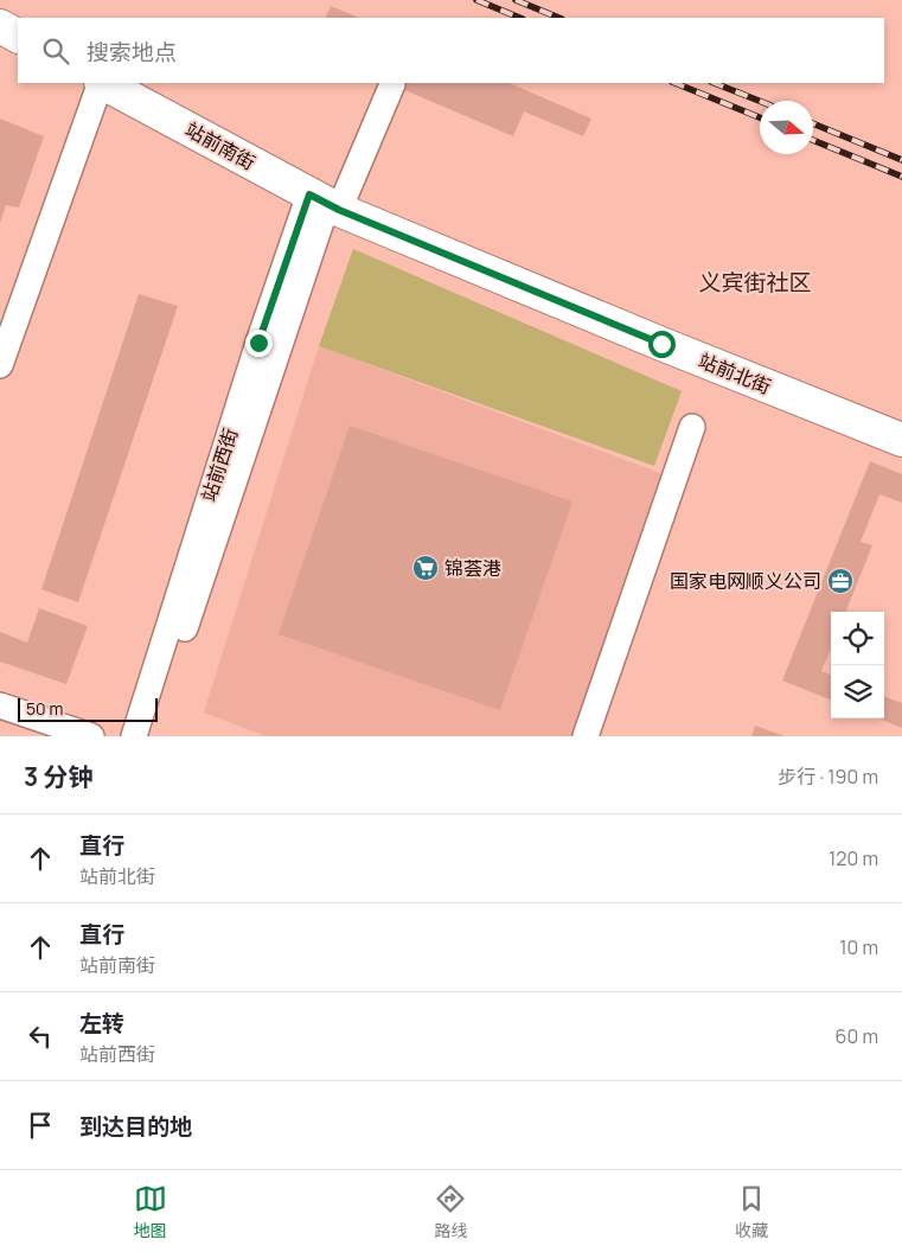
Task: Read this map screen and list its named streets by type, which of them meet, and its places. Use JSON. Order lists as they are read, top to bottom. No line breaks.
{"streets":{"main road":["站前南街","站前北街"],"street":["站前西街"]},"crossings":[["站前南街","站前北街"],["站前南街","站前西街"],["站前北街","站前西街"]],"districts":["义宾街社区"],"places":{"supermarket":["锦荟港"],"office":["国家电网顺义公司"]},"scale_bar":"50 m","north":"right","page":{"search":"搜索地点","scale":"50 m","heading":["3 分钟","步行 · 190 m"],"list":[["直行","站前北街","120 m"],["直行","站前南街","10 m"],["左转","站前西街","60 m"],"到达目的地"],"nav":["地图","路线","收藏"]}}
